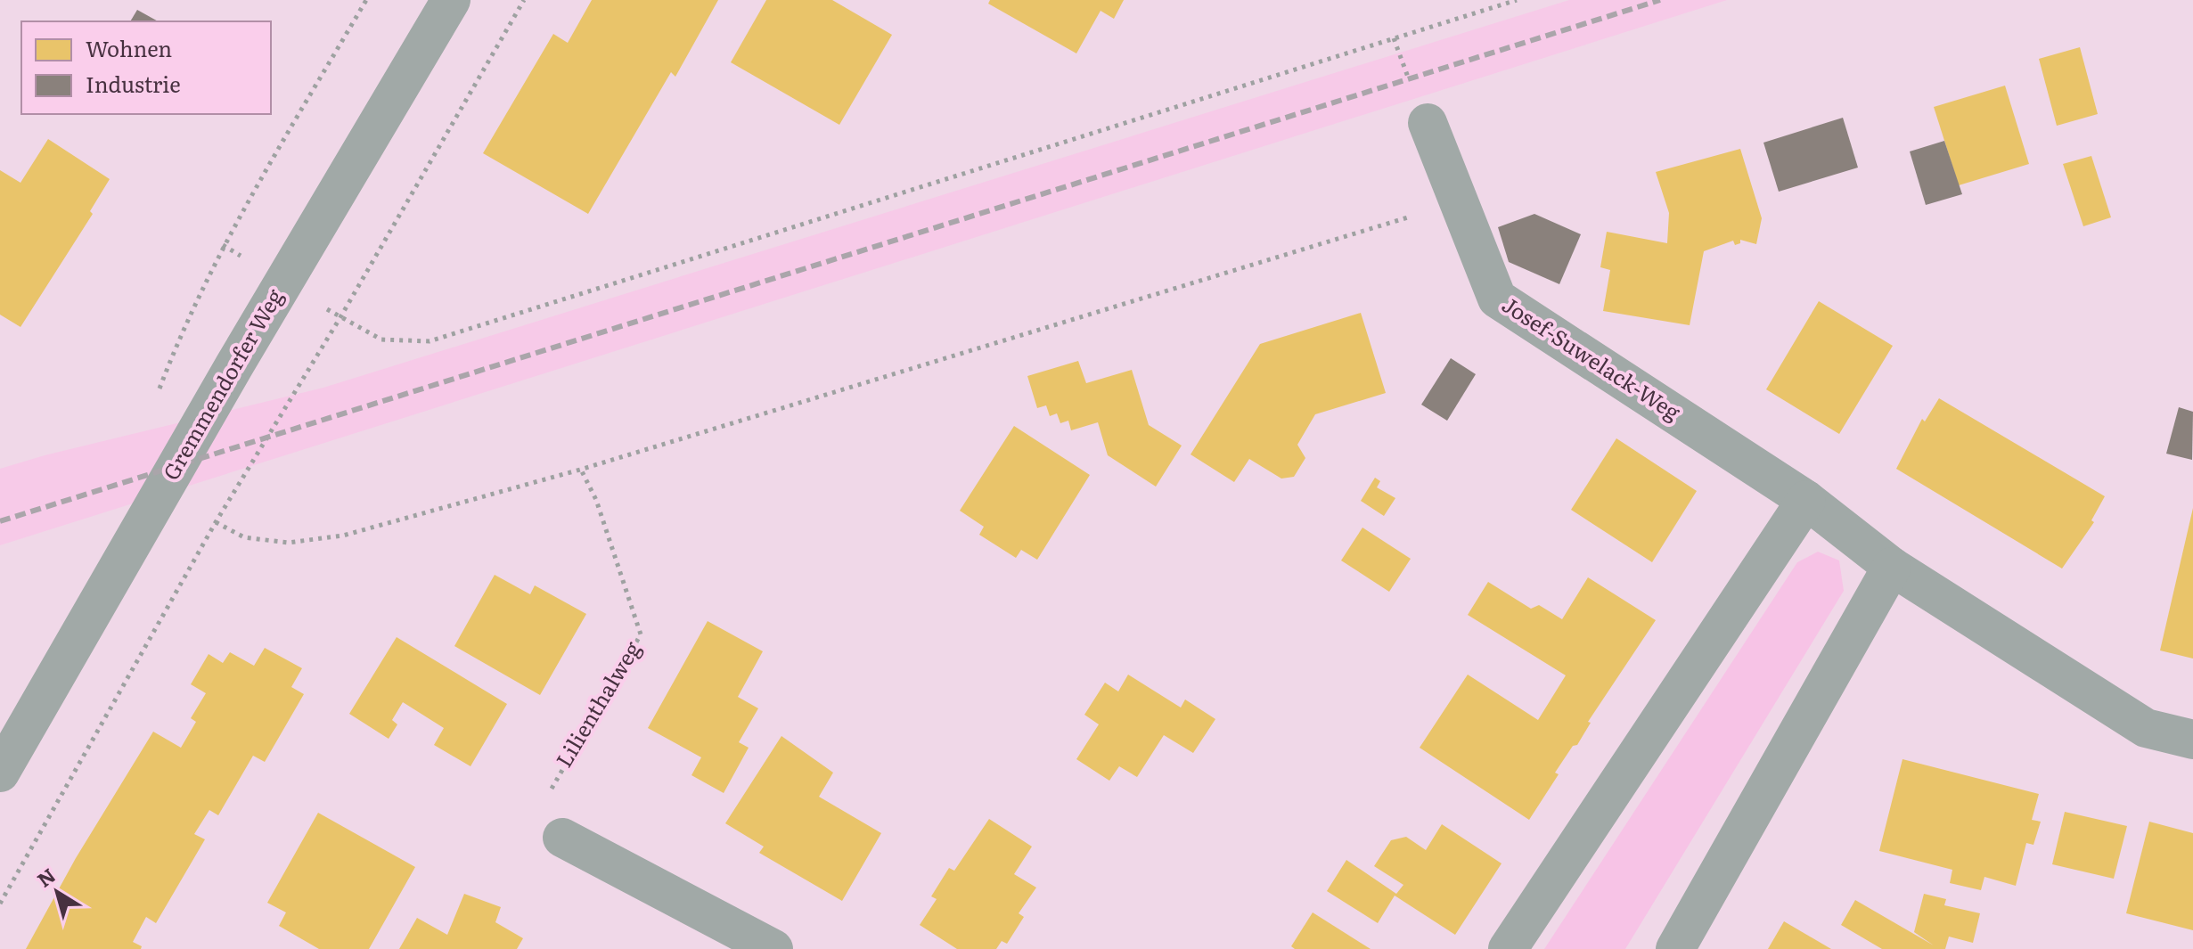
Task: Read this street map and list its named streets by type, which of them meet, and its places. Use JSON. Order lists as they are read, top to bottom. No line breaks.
{"streets":{"street":["Josef-Suwelack-Weg","Gremmendorfer Weg"],"path":["Lilienthalweg"]},"legend":["Wohnen","Industrie"],"north":"top left"}
